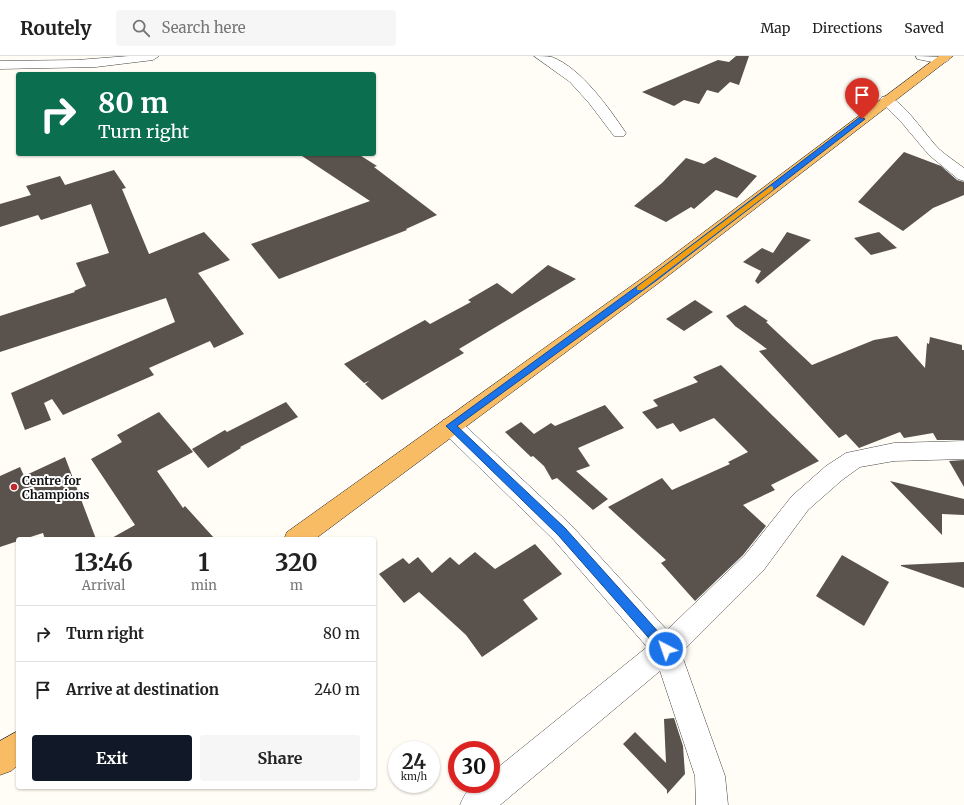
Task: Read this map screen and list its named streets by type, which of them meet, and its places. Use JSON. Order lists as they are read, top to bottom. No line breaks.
{"places":["Centre for Champions"],"page":{"header":"Routely","search":"Search here","nav":["Map","Directions","Saved"],"turn":["80 m","Turn right"],"eta":["13:46","Arrival","1","min","320","m"],"list":[{"name":"Turn right","value":"80 m"},{"name":"Arrive at destination","value":"240 m"}],"buttons":["Exit","Share"],"speed":"24 km/h","limit":"30"}}
